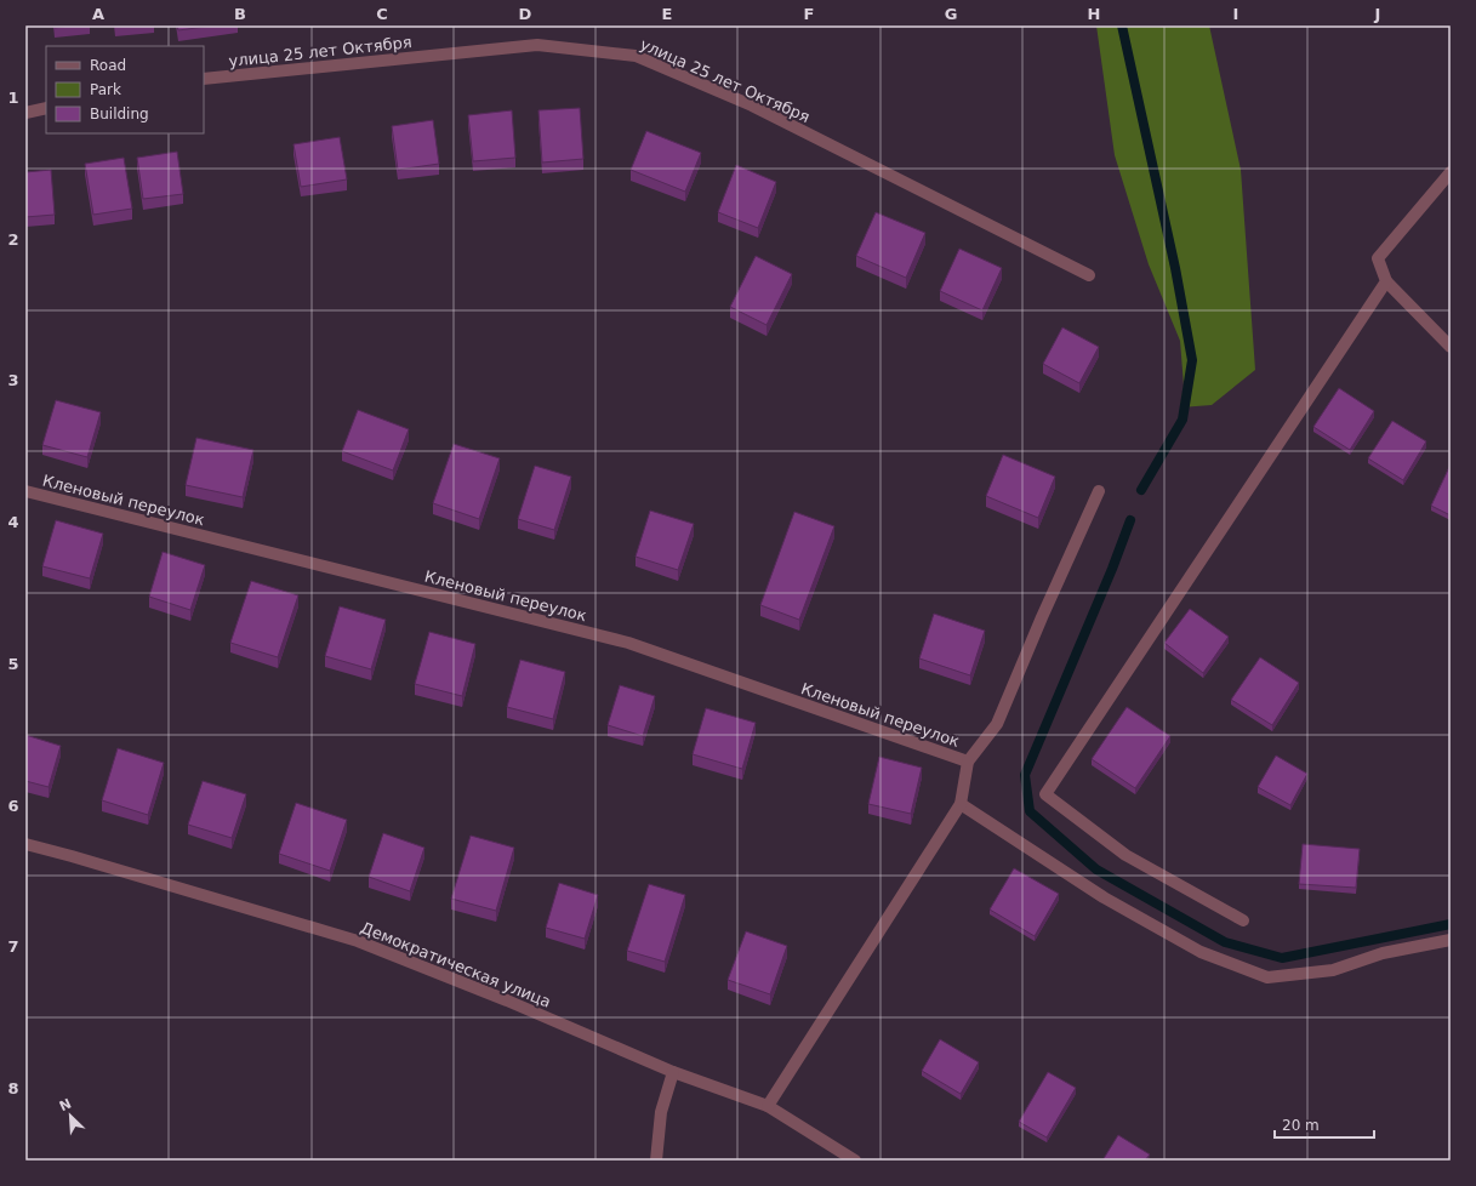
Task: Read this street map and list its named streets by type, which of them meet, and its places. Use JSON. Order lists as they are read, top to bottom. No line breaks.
{"streets":{"street":["улица 25 лет Октября","Кленовый переулок","Демократическая улица"]},"legend":["Road","Park","Building"],"scale_bar":"20 m","north":"top left","grid":{"columns":["A","B","C","D","E","F","G","H","I","J"],"rows":["1","2","3","4","5","6","7","8"]}}
